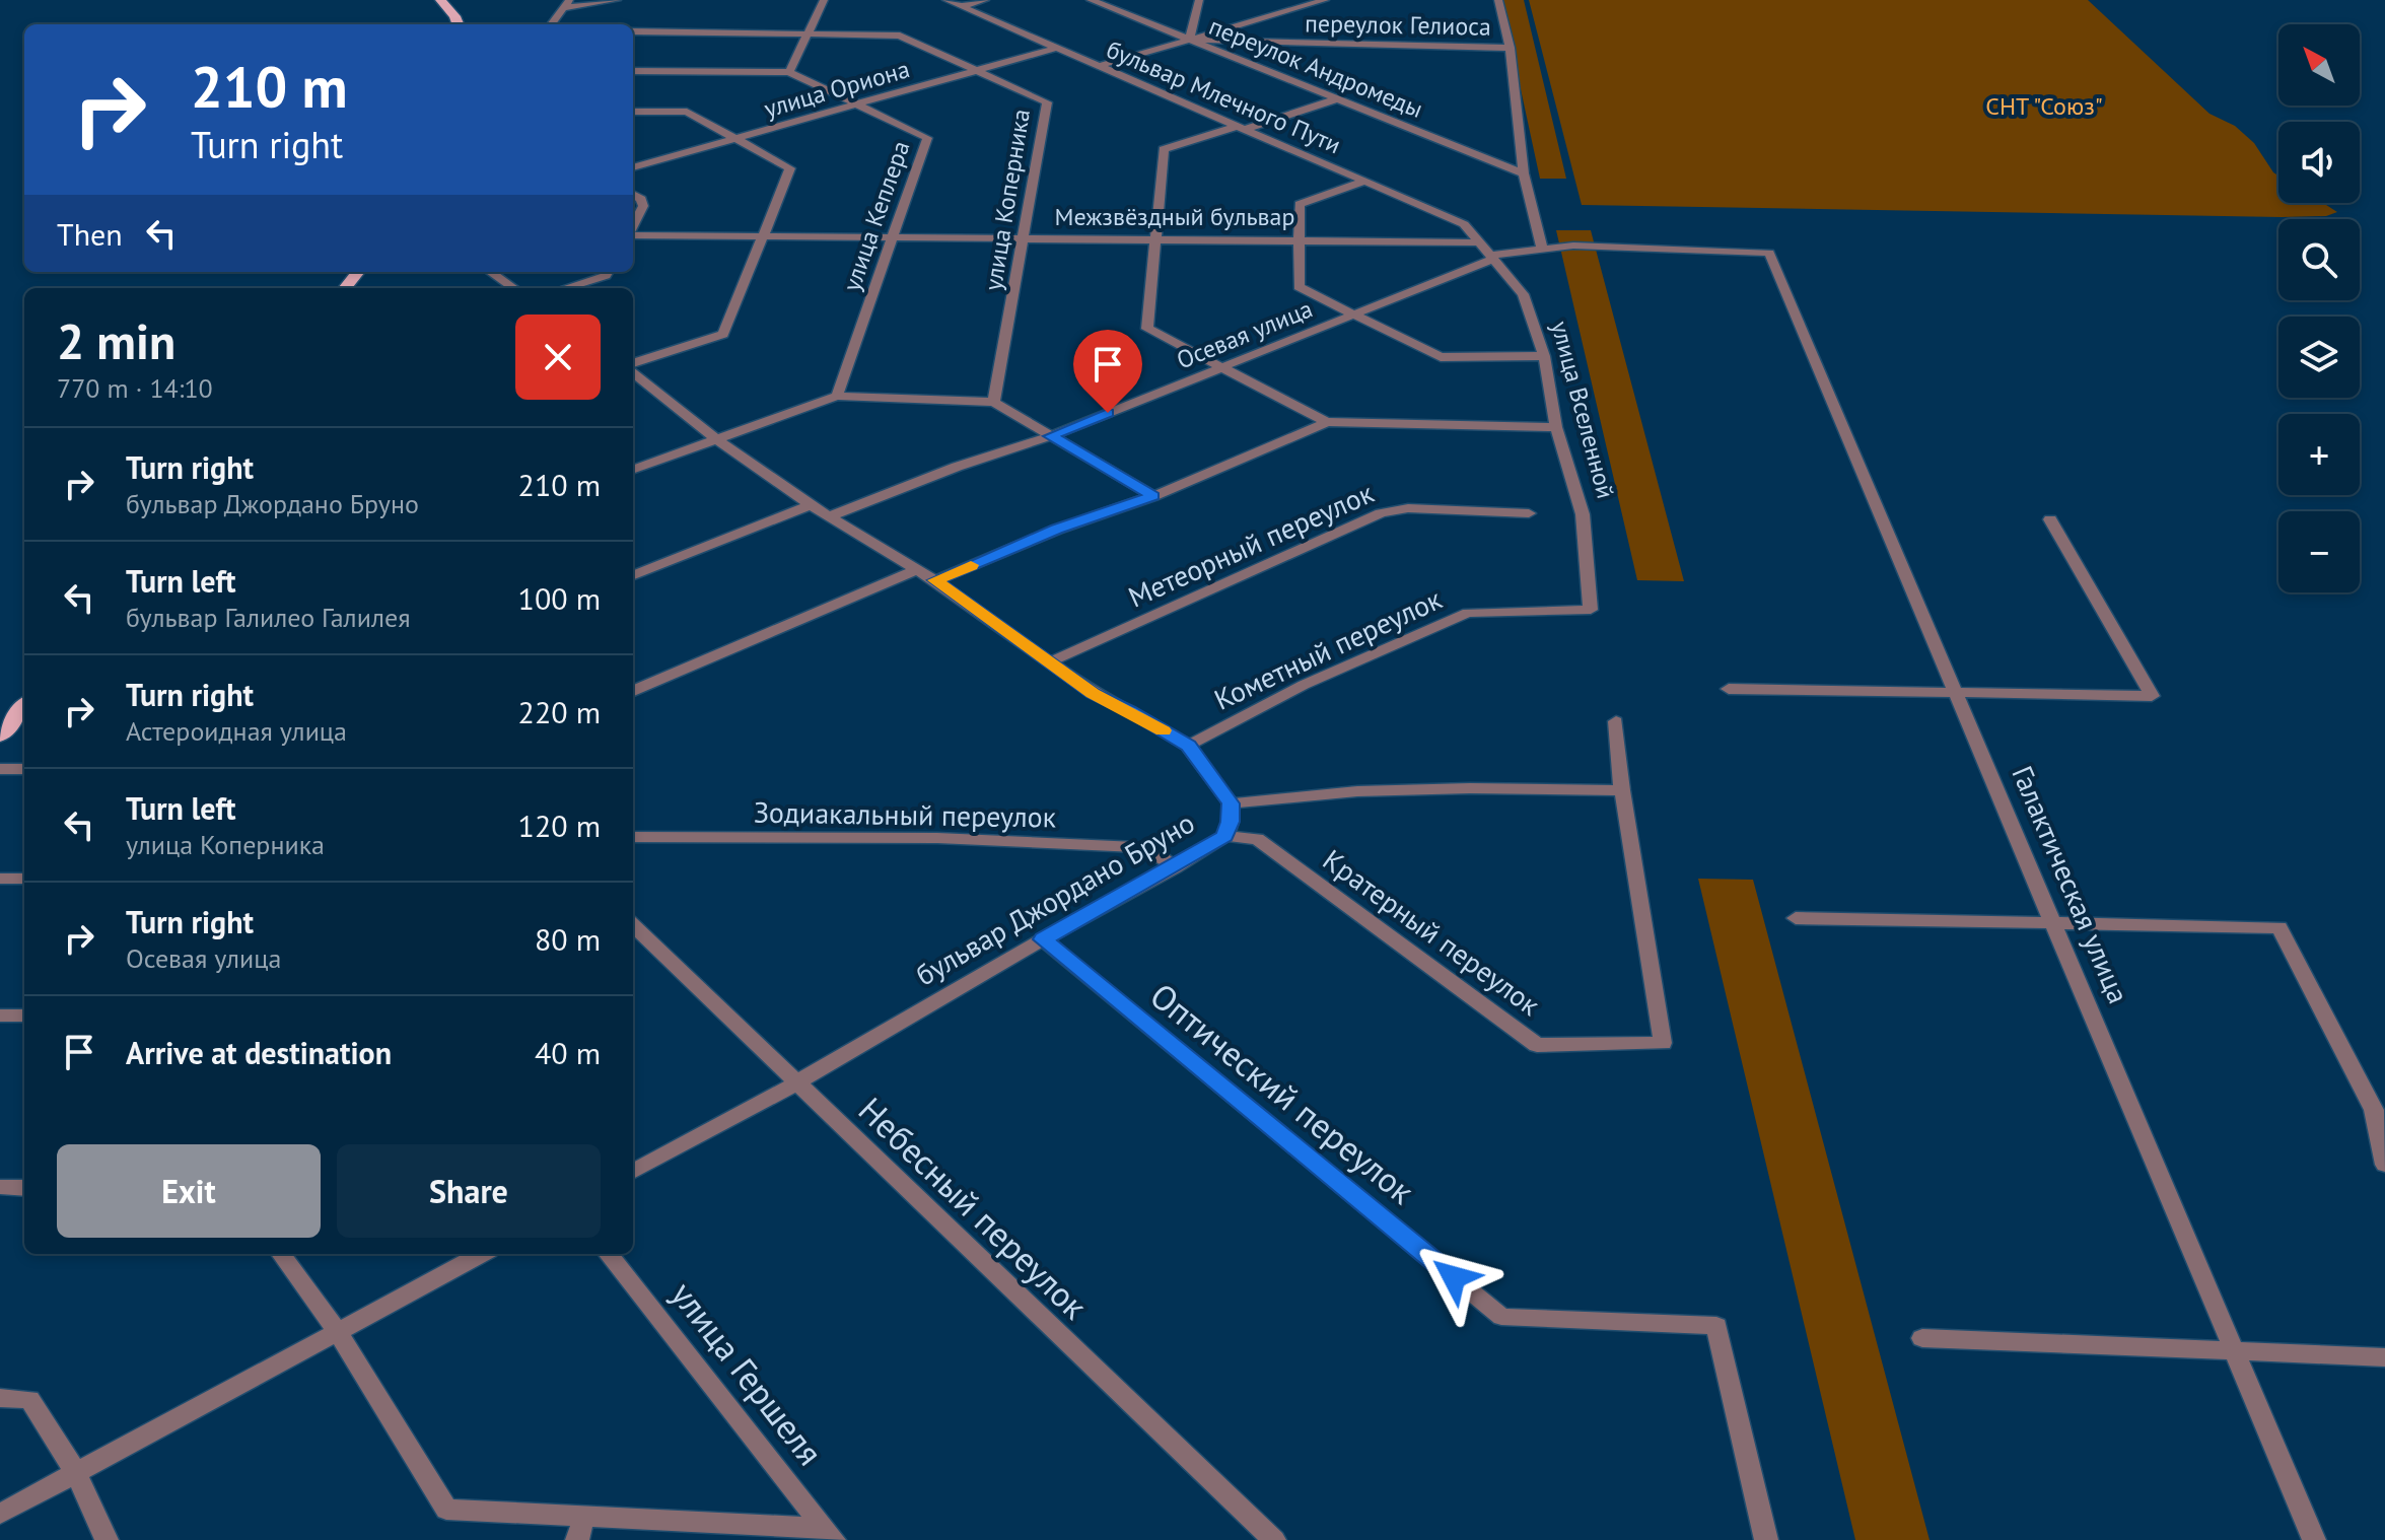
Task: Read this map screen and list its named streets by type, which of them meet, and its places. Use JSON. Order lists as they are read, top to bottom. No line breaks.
{"streets":{"street":["переулок Гелиоса","переулок Андромеды","улица Ориона","бульвар Млечного Пути","улица Коперника","улица Кеплера","Межзвёздный бульвар","Осевая улица","улица Вселенной","Метеорный переулок","Кометный переулок","Зодиакальный переулок","Галактическая улица","бульвар Джордано Бруно","Кратерный переулок","Оптический переулок","Небесный переулок","улица Гершеля"]},"crossings":[["переулок Гелиоса","переулок Андромеды"],["улица Ориона","бульвар Млечного Пути"],["улица Ориона","улица Коперника"],["улица Ориона","улица Кеплера"],["бульвар Млечного Пути","Межзвёздный бульвар"],["бульвар Млечного Пути","улица Вселенной"],["улица Коперника","Межзвёздный бульвар"],["улица Кеплера","Межзвёздный бульвар"],["Межзвёздный бульвар","улица Вселенной"],["Осевая улица","улица Вселенной"],["Осевая улица","Галактическая улица"],["улица Вселенной","Кометный переулок"],["Зодиакальный переулок","бульвар Джордано Бруно"],["бульвар Джордано Бруно","Кратерный переулок"],["бульвар Джордано Бруно","Оптический переулок"],["бульвар Джордано Бруно","Небесный переулок"]],"parks":["СНТ \"Союз\""],"north":"top left","page":{"map_buttons":["+","−"],"turn":["210 m","Turn right"],"then":"Then","heading":["2 min","770 m · 14:10"],"list":[{"name":"Turn right","note":"бульвар Джордано Бруно","value":"210 m"},{"name":"Turn left","note":"бульвар Галилео Галилея","value":"100 m"},{"name":"Turn right","note":"Астероидная улица","value":"220 m"},{"name":"Turn left","note":"улица Коперника","value":"120 m"},{"name":"Turn right","note":"Осевая улица","value":"80 m"},{"name":"Arrive at destination","value":"40 m"}],"buttons":["Exit","Share"]}}
